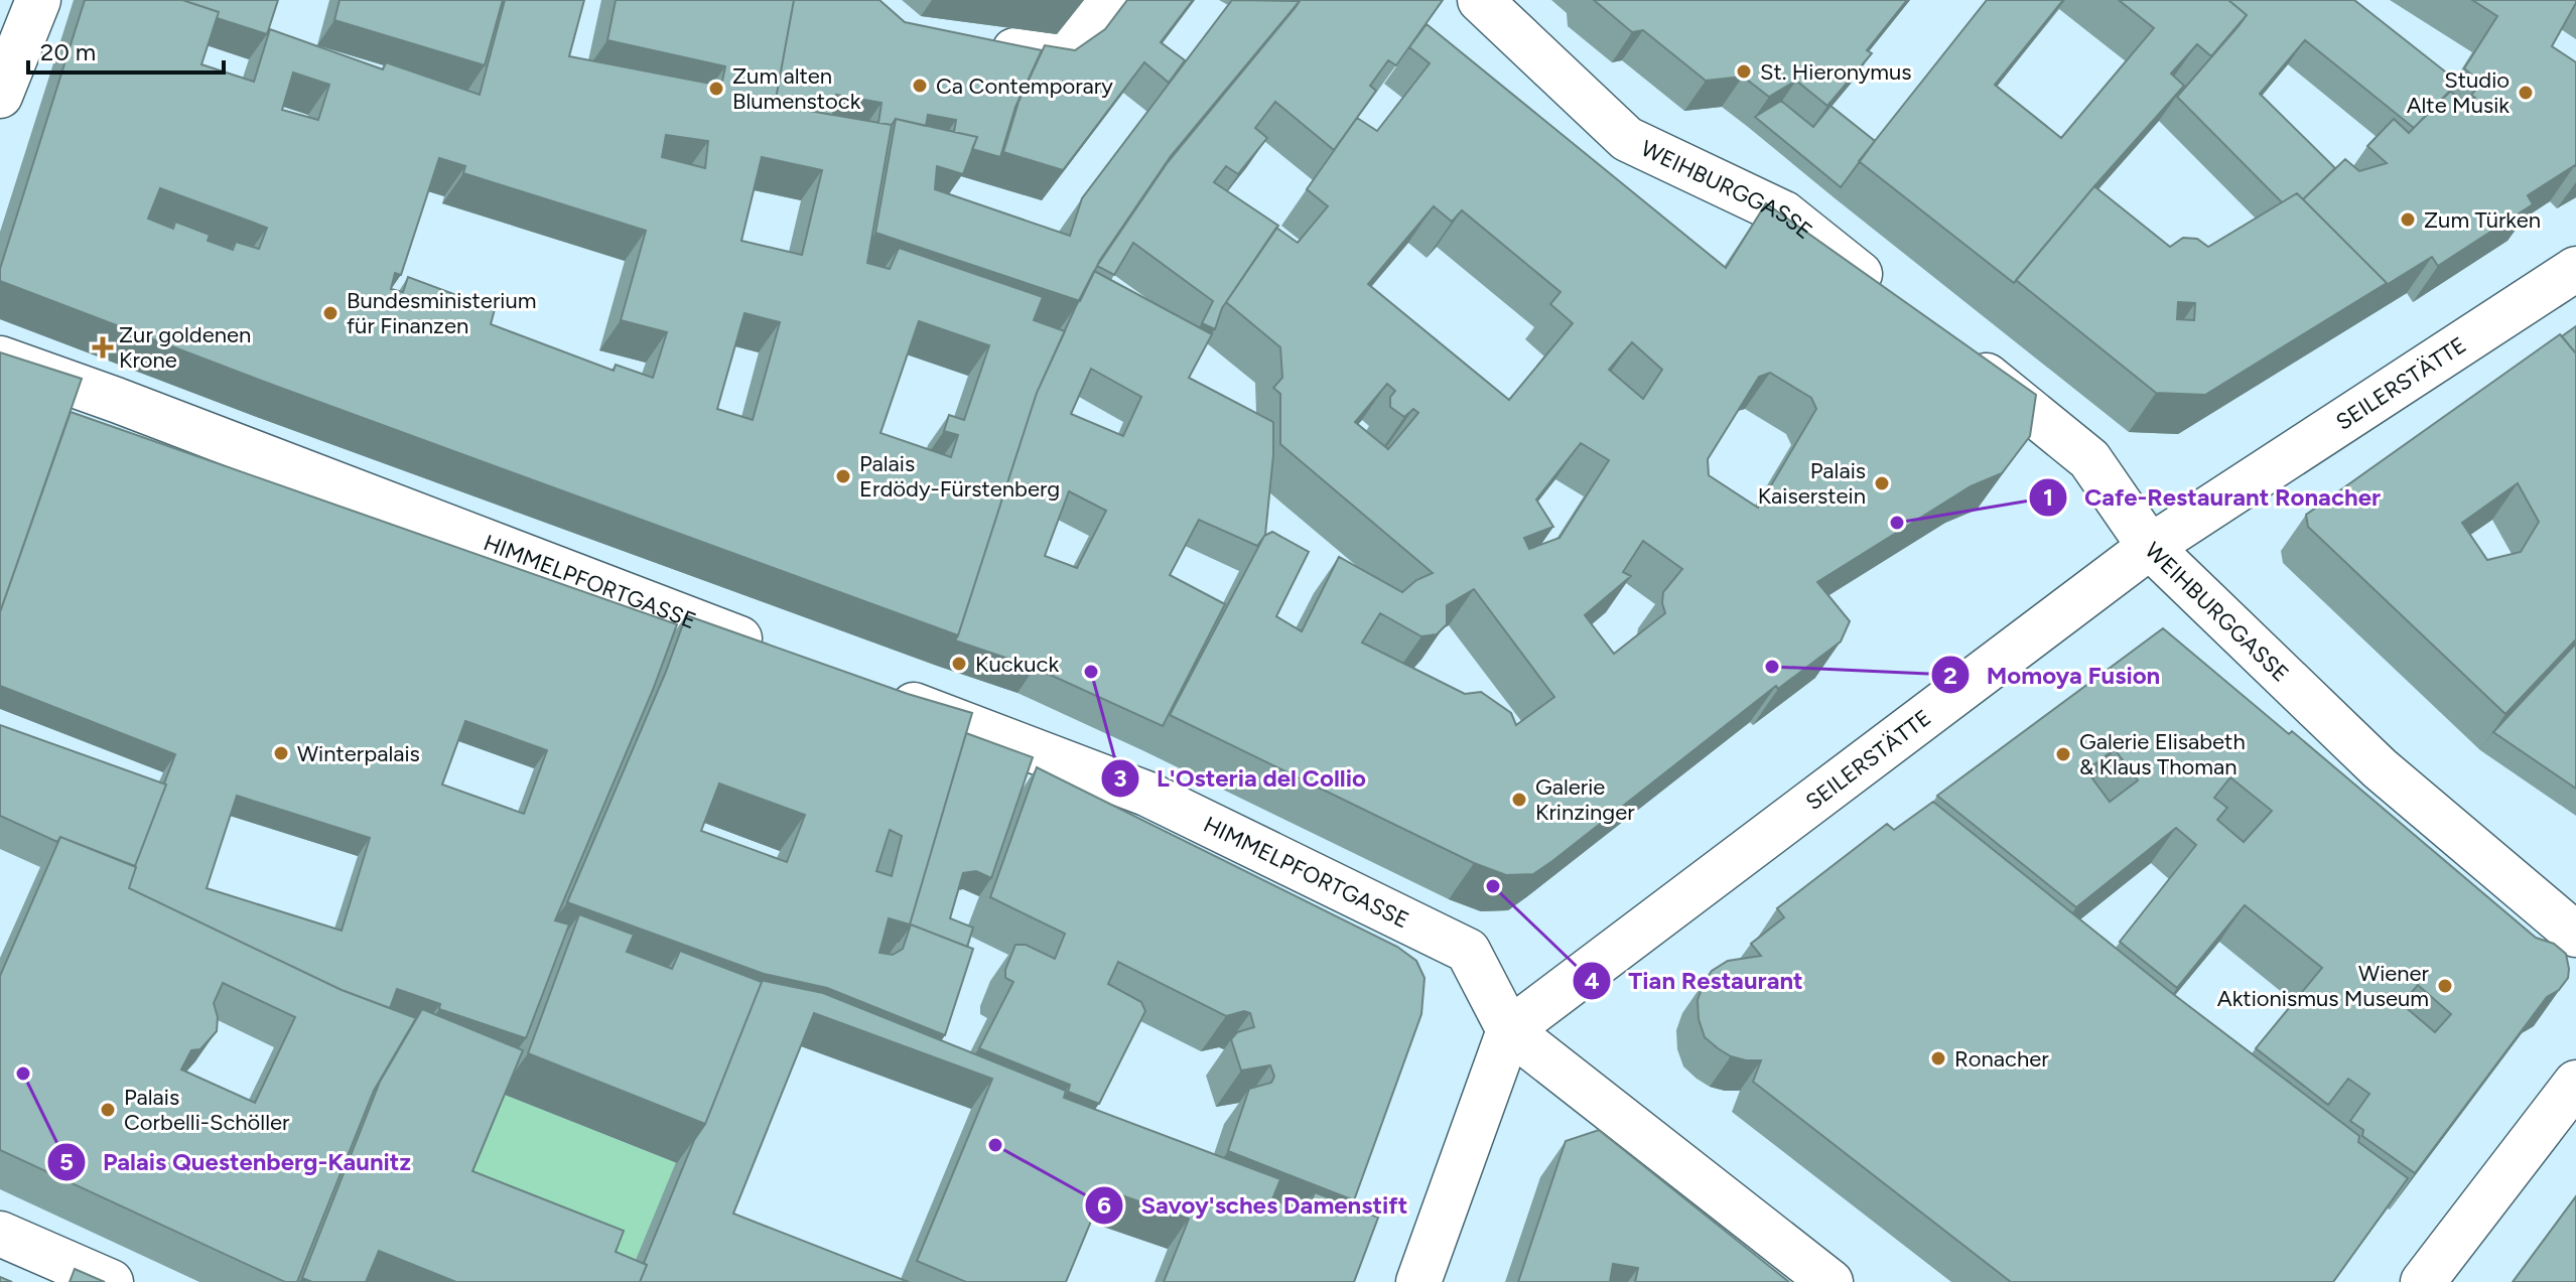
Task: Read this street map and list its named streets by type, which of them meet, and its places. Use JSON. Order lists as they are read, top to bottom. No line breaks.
{"streets":{"street":["WEIHBURGGASSE","SEILERSTÄTTE","HIMMELPFORTGASSE"]},"crossings":[["WEIHBURGGASSE","SEILERSTÄTTE"],["SEILERSTÄTTE","HIMMELPFORTGASSE"]],"places":{"other":["St. Hieronymus","Ca Contemporary","Zum alten Blumenstock","Studio Alte Musik","Zum Türken","Bundesministerium für Finanzen","Palais Erdödy-Fürstenberg","Palais Kaiserstein","Cafe-Restaurant Ronacher","Kuckuck","Momoya Fusion","L'Osteria del Collio","Winterpalais","Galerie Elisabeth & Klaus Thoman","Galerie Krinzinger","Tian Restaurant","Wiener Aktionismus Museum","Ronacher","Palais Questenberg-Kaunitz","Palais Corbelli-Schöller","Savoy'sches Damenstift"],"health":["Zur goldenen Krone"]},"scale_bar":"20 m"}
